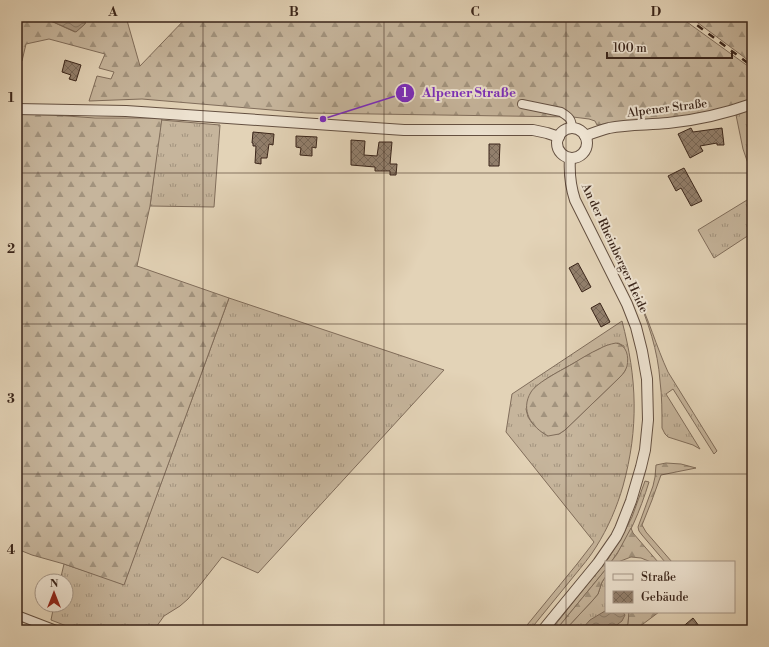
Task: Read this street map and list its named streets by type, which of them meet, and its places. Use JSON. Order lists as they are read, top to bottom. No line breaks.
{"streets":{"street":["Alpener Straße","An der Rheinberger Heide"]},"crossings":[["Alpener Straße","An der Rheinberger Heide"]],"places":["Alpener Straße"],"legend":["Straße","Gebäude"],"scale_bar":"100 m","north":"top","grid":{"columns":["A","B","C","D"],"rows":["1","2","3","4"]}}
